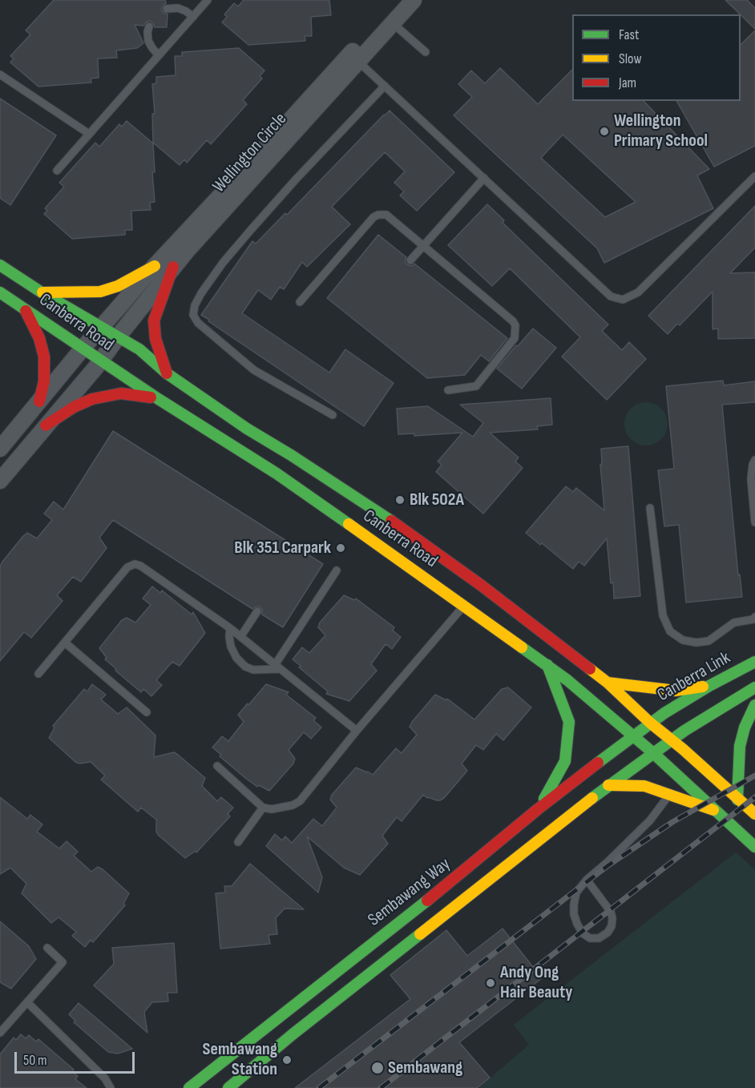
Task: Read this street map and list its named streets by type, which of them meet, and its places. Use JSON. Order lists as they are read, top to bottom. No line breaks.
{"streets":{"main road":["Canberra Road","Canberra Link","Sembawang Way"],"street":["Wellington Circle"]},"crossings":[["Wellington Circle","Canberra Road"],["Canberra Road","Canberra Link"],["Canberra Road","Sembawang Way"],["Canberra Link","Sembawang Way"]],"places":["Wellington Primary School","Blk 502A","Blk 351 Carpark","Andy Ong Hair Beauty","Sembawang Station","Sembawang"],"legend":["Fast","Slow","Jam"],"scale_bar":"50 m"}
